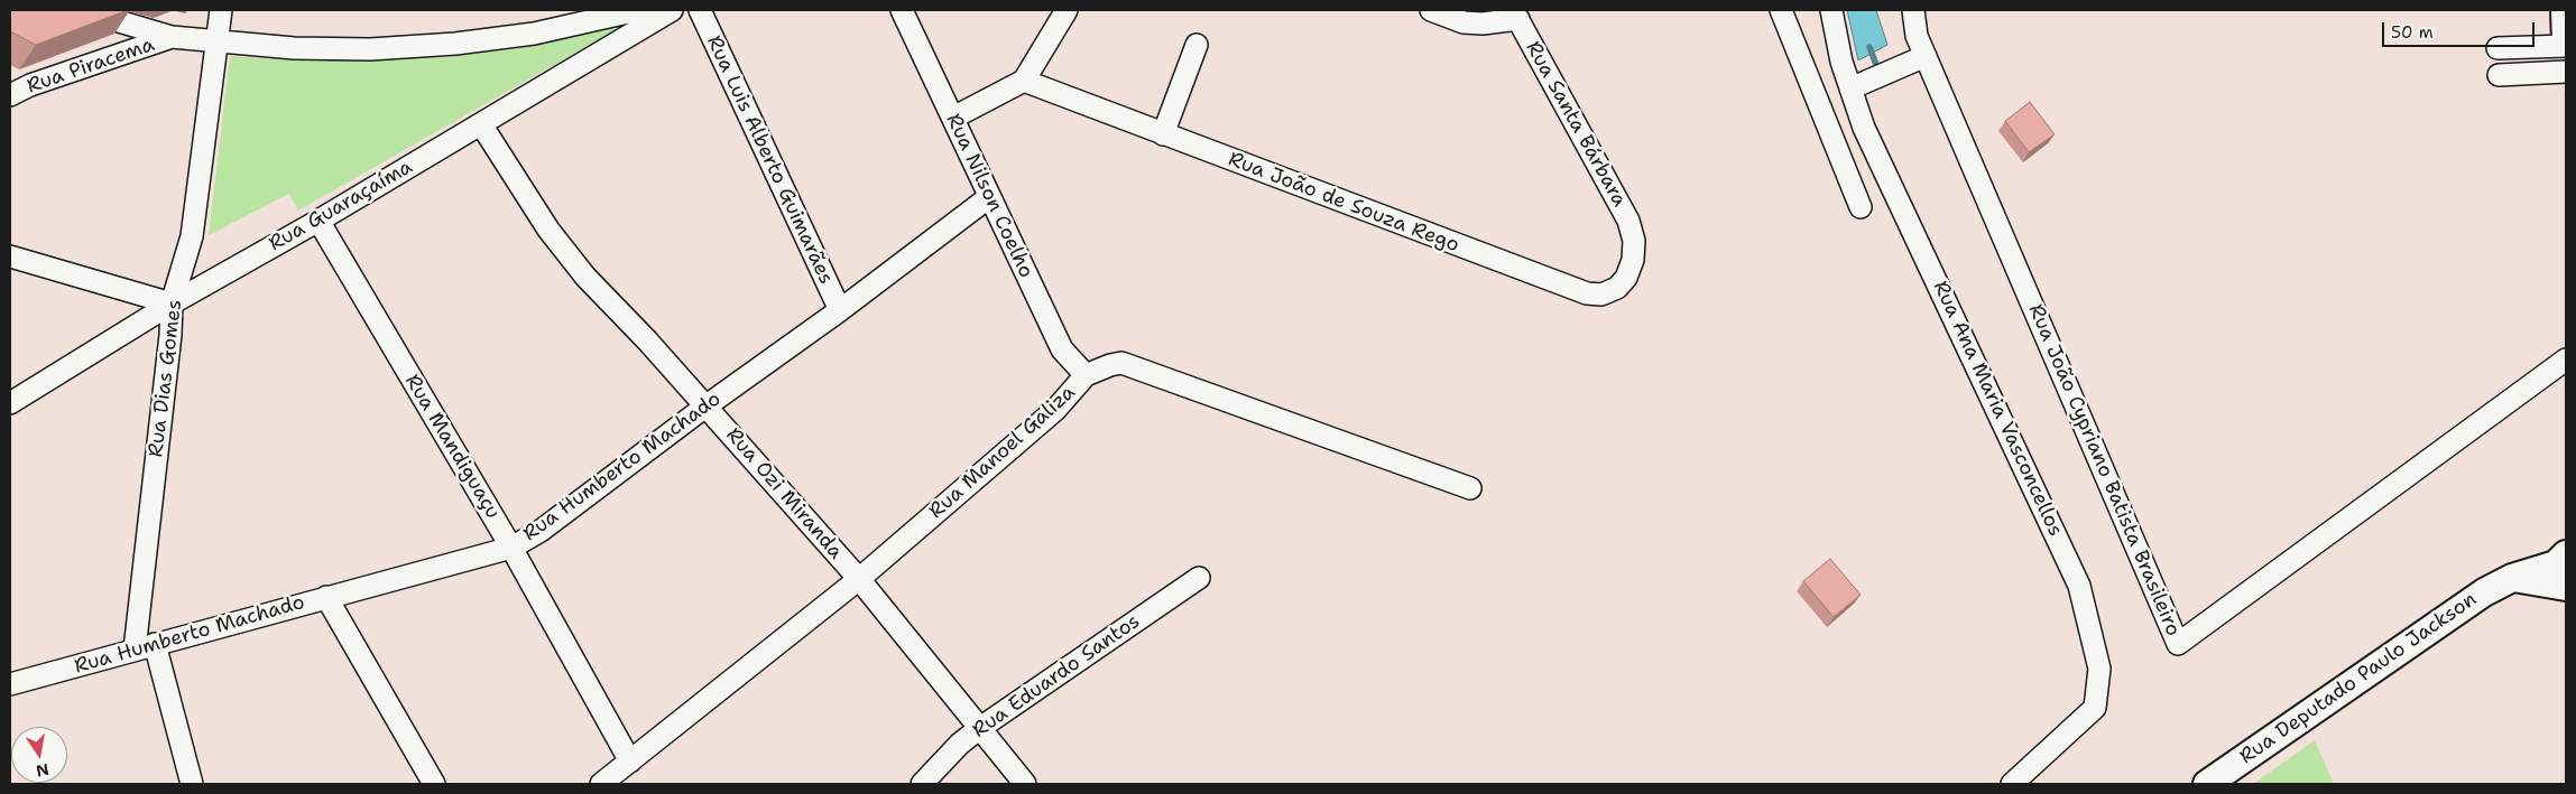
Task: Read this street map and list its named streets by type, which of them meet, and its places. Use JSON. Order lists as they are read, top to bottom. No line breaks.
{"streets":{"main road":["Rua Deputado Paulo Jackson"],"street":["Rua Piracema","Rua Santa Bárbara","Rua Luis Alberto Guimarães","Rua Nilson Coelho","Rua João de Souza Rego","Rua Guaraçaíma","Rua Dias Gomes","Rua Ana Maria Vasconcellos","Rua Mandiguaçu","Rua Manoel Galiza","Rua Humberto Machado","Rua João Cypriano Batista Brasileiro","Rua Ozi Miranda","Rua Eduardo Santos"]},"crossings":[["Rua Santa Bárbara","Rua João de Souza Rego"],["Rua Luis Alberto Guimarães","Rua Humberto Machado"],["Rua Nilson Coelho","Rua Manoel Galiza"],["Rua Nilson Coelho","Rua Humberto Machado"],["Rua Guaraçaíma","Rua Dias Gomes"],["Rua Guaraçaíma","Rua Mandiguaçu"],["Rua Guaraçaíma","Rua Ozi Miranda"],["Rua Dias Gomes","Rua Humberto Machado"],["Rua Mandiguaçu","Rua Manoel Galiza"],["Rua Mandiguaçu","Rua Humberto Machado"],["Rua Manoel Galiza","Rua Ozi Miranda"],["Rua Humberto Machado","Rua Ozi Miranda"],["Rua Ozi Miranda","Rua Eduardo Santos"]],"scale_bar":"50 m","north":"bottom"}
